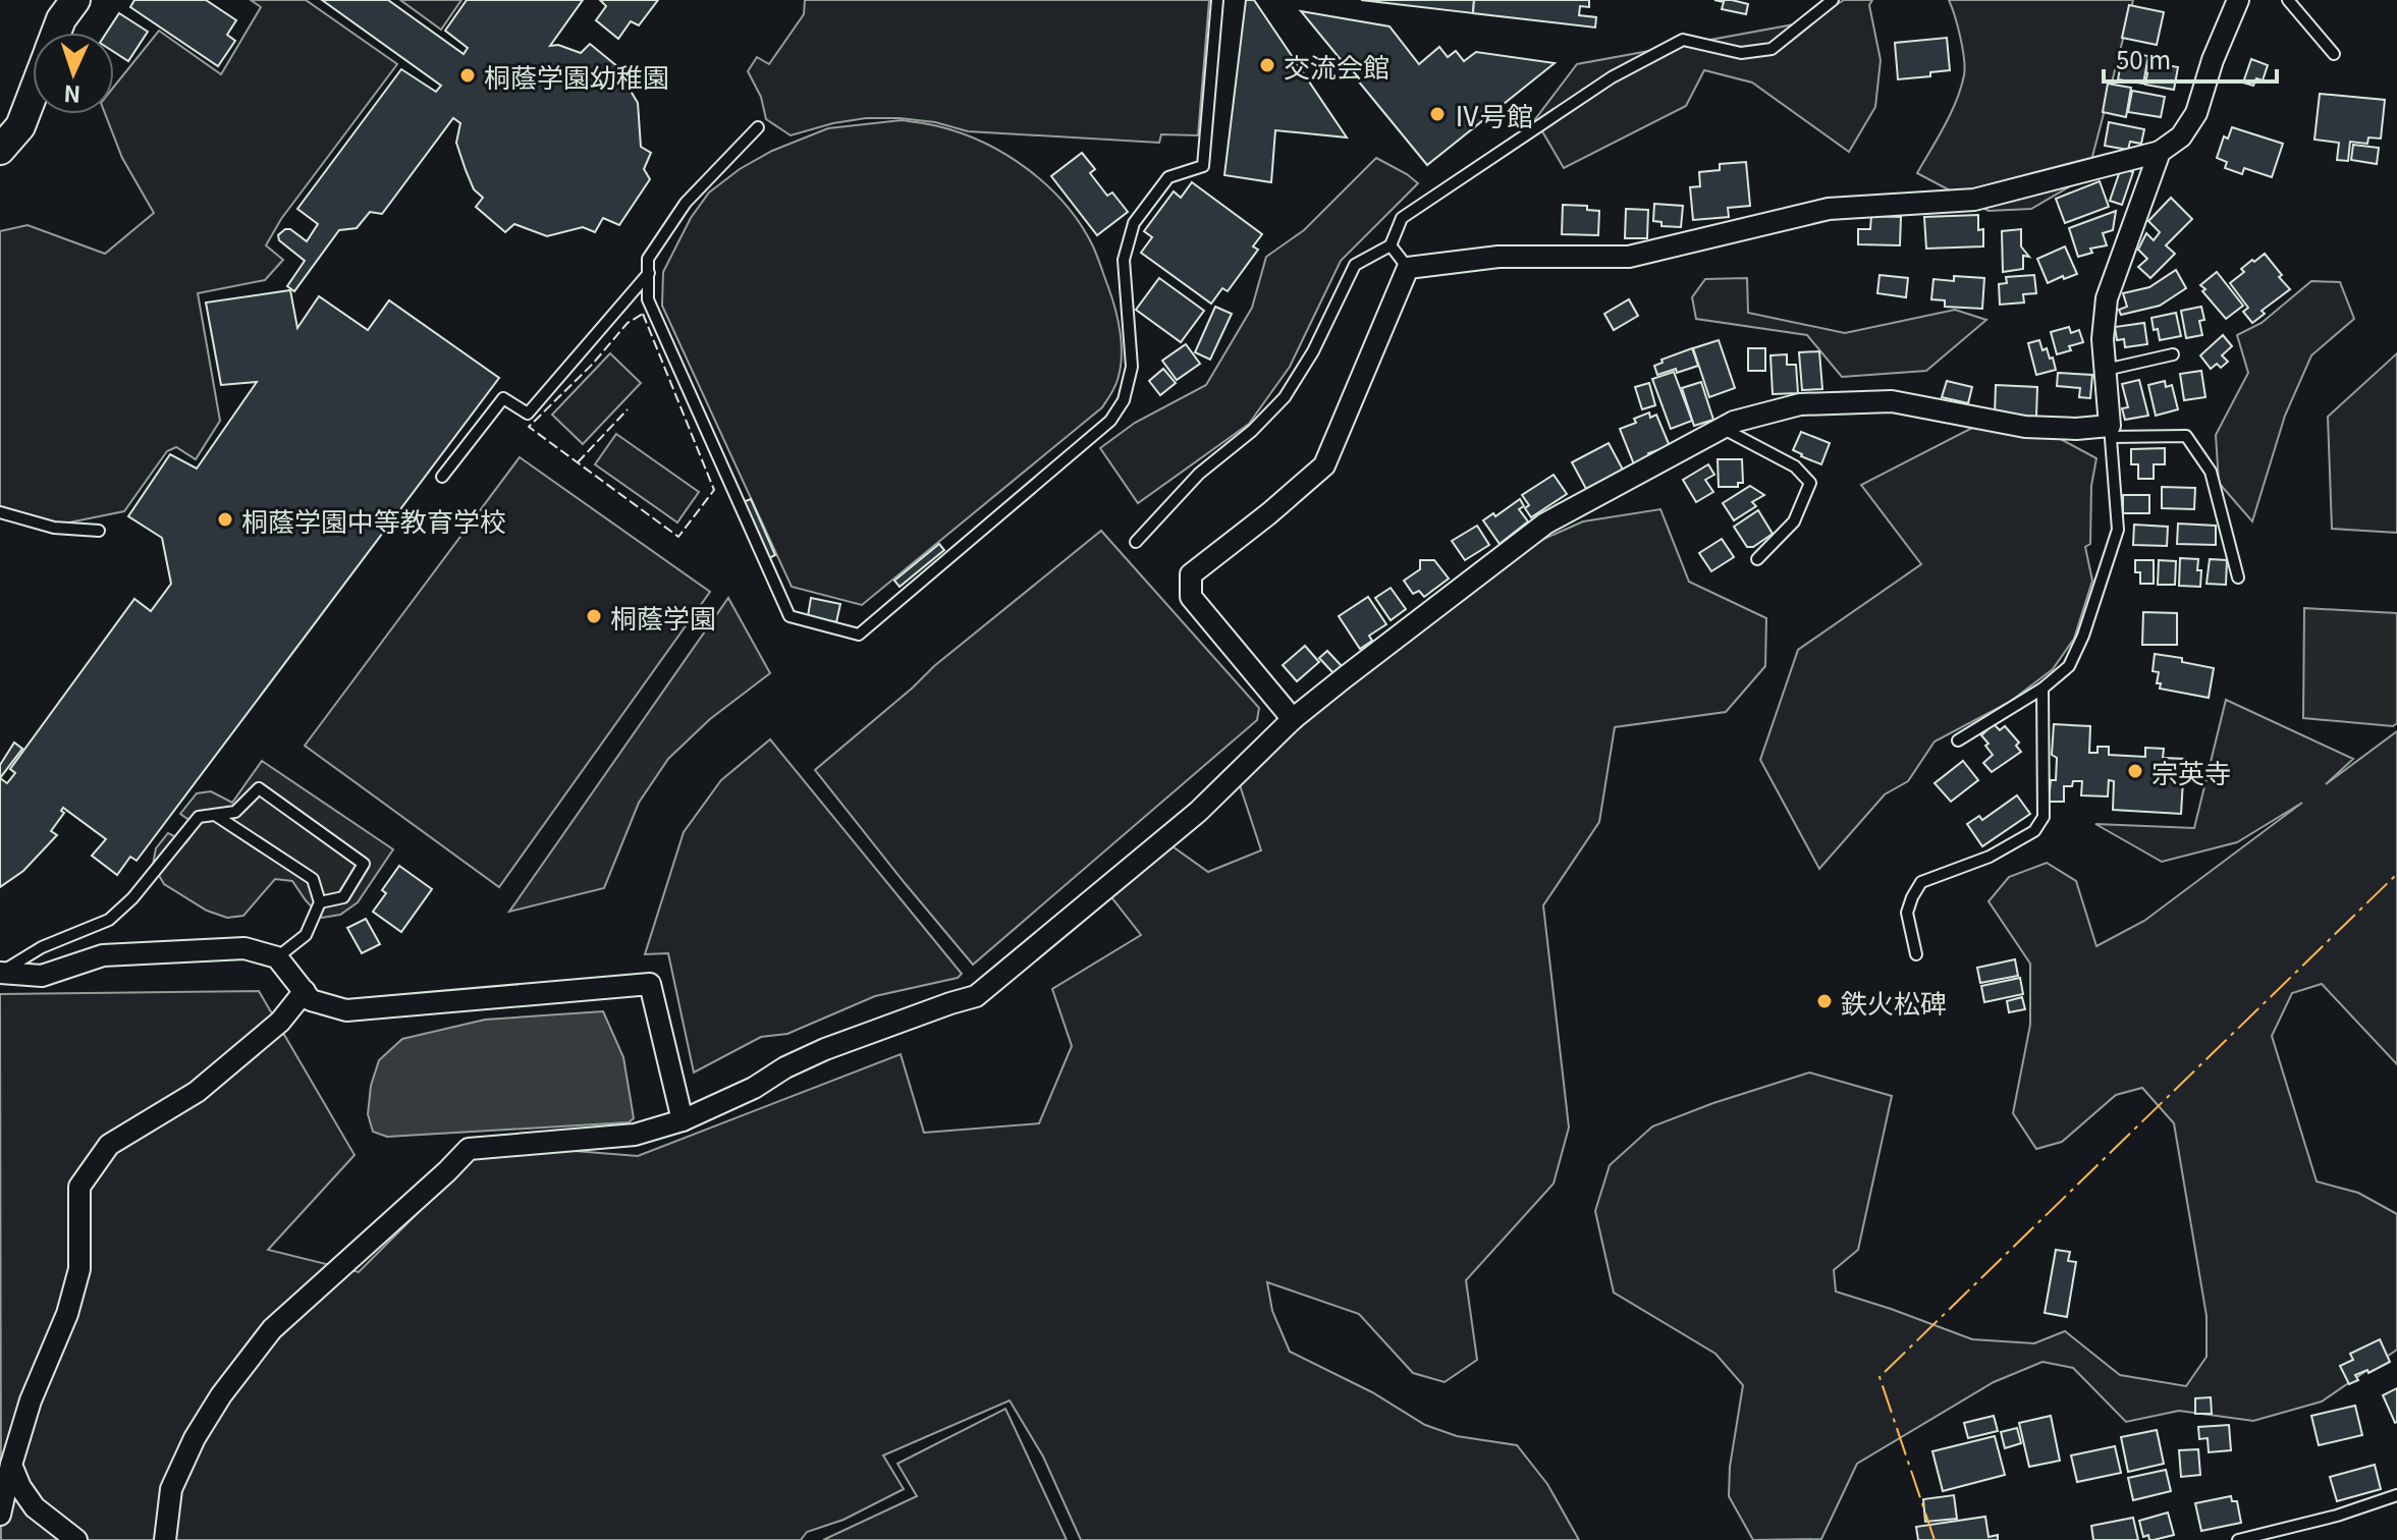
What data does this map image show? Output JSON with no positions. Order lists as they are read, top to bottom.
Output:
{
  "places": [
    "交流会館",
    "桐蔭学園幼稚園",
    "Ⅳ号館",
    "桐蔭学園中等教育学校",
    "桐蔭学園",
    "宗英寺",
    "鉄火松碑"
  ],
  "scale_bar": "50 m",
  "north": "bottom"
}
